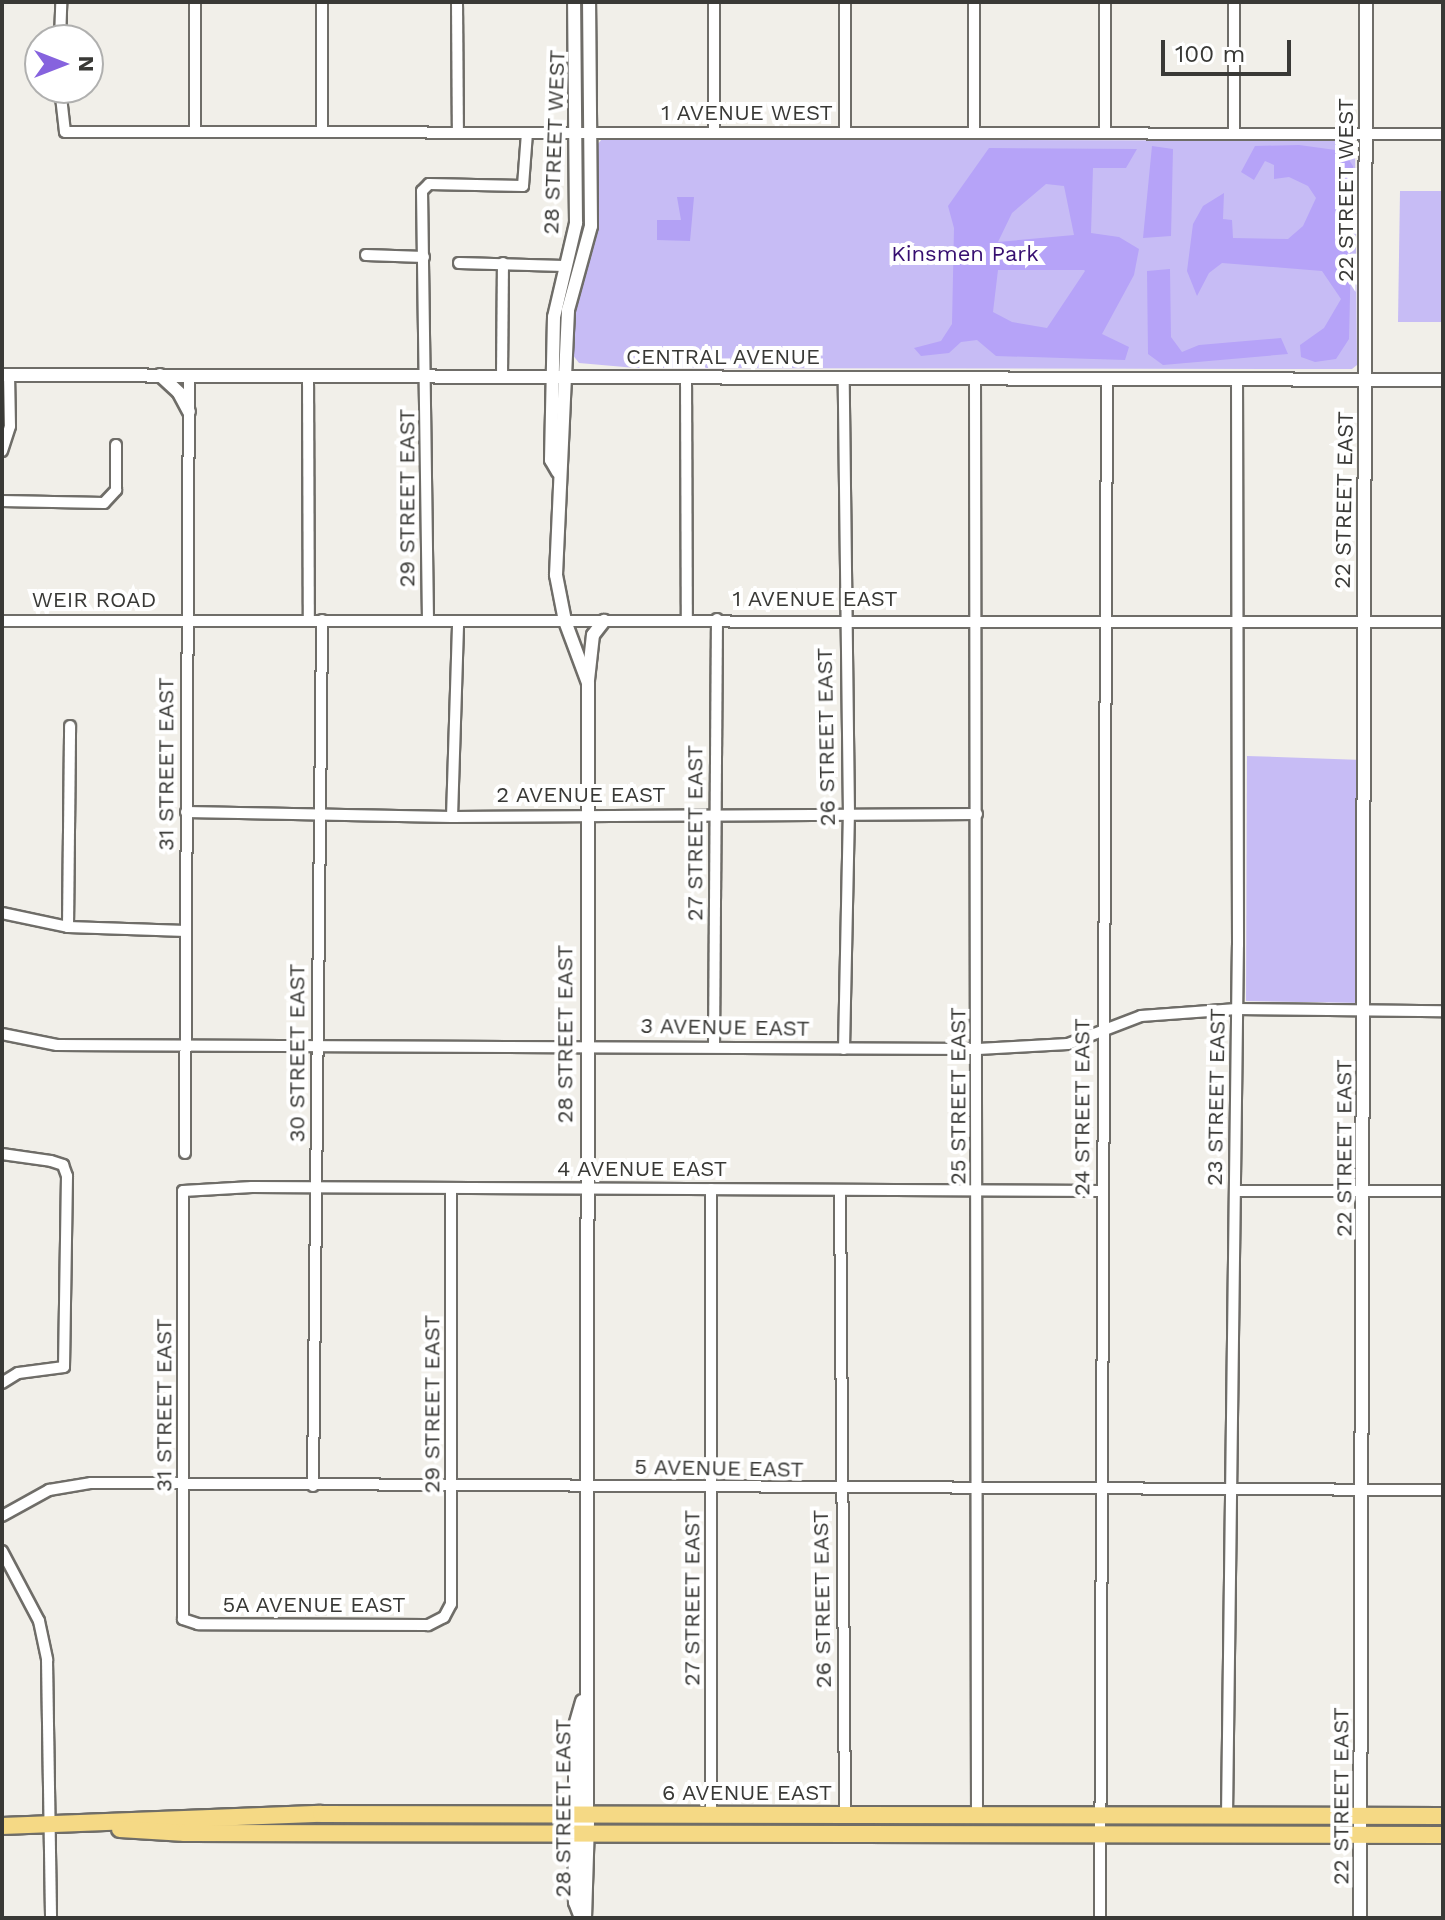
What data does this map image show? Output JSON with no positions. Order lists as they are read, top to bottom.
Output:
{
  "streets": {
    "main road": ["28 STREET EAST", "6 AVENUE EAST"],
    "street": [
      "1 AVENUE WEST",
      "28 STREET WEST",
      "22 STREET WEST",
      "CENTRAL AVENUE",
      "29 STREET EAST",
      "22 STREET EAST",
      "1 AVENUE EAST",
      "WEIR ROAD",
      "26 STREET EAST",
      "31 STREET EAST",
      "2 AVENUE EAST",
      "27 STREET EAST",
      "3 AVENUE EAST",
      "30 STREET EAST",
      "25 STREET EAST",
      "23 STREET EAST",
      "24 STREET EAST",
      "4 AVENUE EAST",
      "5 AVENUE EAST",
      "5A AVENUE EAST"
    ]
  },
  "crossings": [
    ["1 AVENUE WEST", "28 STREET WEST"],
    ["1 AVENUE WEST", "22 STREET WEST"],
    ["1 AVENUE WEST", "29 STREET EAST"],
    ["28 STREET WEST", "CENTRAL AVENUE"],
    ["28 STREET WEST", "28 STREET EAST"],
    ["22 STREET WEST", "CENTRAL AVENUE"],
    ["22 STREET WEST", "22 STREET EAST"],
    ["CENTRAL AVENUE", "29 STREET EAST"],
    ["CENTRAL AVENUE", "22 STREET EAST"],
    ["CENTRAL AVENUE", "26 STREET EAST"],
    ["CENTRAL AVENUE", "31 STREET EAST"],
    ["CENTRAL AVENUE", "28 STREET EAST"],
    ["CENTRAL AVENUE", "25 STREET EAST"],
    ["CENTRAL AVENUE", "23 STREET EAST"],
    ["CENTRAL AVENUE", "24 STREET EAST"],
    ["29 STREET EAST", "1 AVENUE EAST"],
    ["29 STREET EAST", "4 AVENUE EAST"],
    ["29 STREET EAST", "5 AVENUE EAST"],
    ["29 STREET EAST", "5A AVENUE EAST"],
    ["22 STREET EAST", "1 AVENUE EAST"],
    ["22 STREET EAST", "3 AVENUE EAST"],
    ["22 STREET EAST", "5 AVENUE EAST"],
    ["22 STREET EAST", "6 AVENUE EAST"],
    ["1 AVENUE EAST", "WEIR ROAD"],
    ["1 AVENUE EAST", "26 STREET EAST"],
    ["1 AVENUE EAST", "31 STREET EAST"],
    ["1 AVENUE EAST", "27 STREET EAST"],
    ["1 AVENUE EAST", "28 STREET EAST"],
    ["1 AVENUE EAST", "30 STREET EAST"],
    ["1 AVENUE EAST", "25 STREET EAST"],
    ["1 AVENUE EAST", "23 STREET EAST"],
    ["1 AVENUE EAST", "24 STREET EAST"],
    ["WEIR ROAD", "31 STREET EAST"],
    ["26 STREET EAST", "2 AVENUE EAST"],
    ["26 STREET EAST", "3 AVENUE EAST"],
    ["26 STREET EAST", "4 AVENUE EAST"],
    ["26 STREET EAST", "5 AVENUE EAST"],
    ["26 STREET EAST", "6 AVENUE EAST"],
    ["31 STREET EAST", "2 AVENUE EAST"],
    ["31 STREET EAST", "3 AVENUE EAST"],
    ["31 STREET EAST", "4 AVENUE EAST"],
    ["31 STREET EAST", "5 AVENUE EAST"],
    ["31 STREET EAST", "5A AVENUE EAST"],
    ["2 AVENUE EAST", "27 STREET EAST"],
    ["2 AVENUE EAST", "28 STREET EAST"],
    ["2 AVENUE EAST", "30 STREET EAST"],
    ["2 AVENUE EAST", "25 STREET EAST"],
    ["27 STREET EAST", "3 AVENUE EAST"],
    ["27 STREET EAST", "4 AVENUE EAST"],
    ["27 STREET EAST", "5 AVENUE EAST"],
    ["27 STREET EAST", "6 AVENUE EAST"],
    ["3 AVENUE EAST", "28 STREET EAST"],
    ["3 AVENUE EAST", "30 STREET EAST"],
    ["3 AVENUE EAST", "25 STREET EAST"],
    ["3 AVENUE EAST", "23 STREET EAST"],
    ["3 AVENUE EAST", "24 STREET EAST"],
    ["28 STREET EAST", "4 AVENUE EAST"],
    ["28 STREET EAST", "5 AVENUE EAST"],
    ["28 STREET EAST", "6 AVENUE EAST"],
    ["30 STREET EAST", "4 AVENUE EAST"],
    ["30 STREET EAST", "5 AVENUE EAST"],
    ["25 STREET EAST", "4 AVENUE EAST"],
    ["25 STREET EAST", "5 AVENUE EAST"],
    ["25 STREET EAST", "6 AVENUE EAST"],
    ["23 STREET EAST", "5 AVENUE EAST"],
    ["23 STREET EAST", "6 AVENUE EAST"],
    ["24 STREET EAST", "4 AVENUE EAST"],
    ["24 STREET EAST", "5 AVENUE EAST"],
    ["24 STREET EAST", "6 AVENUE EAST"]
  ],
  "parks": ["Kinsmen Park"],
  "scale_bar": "100 m",
  "north": "right"
}
